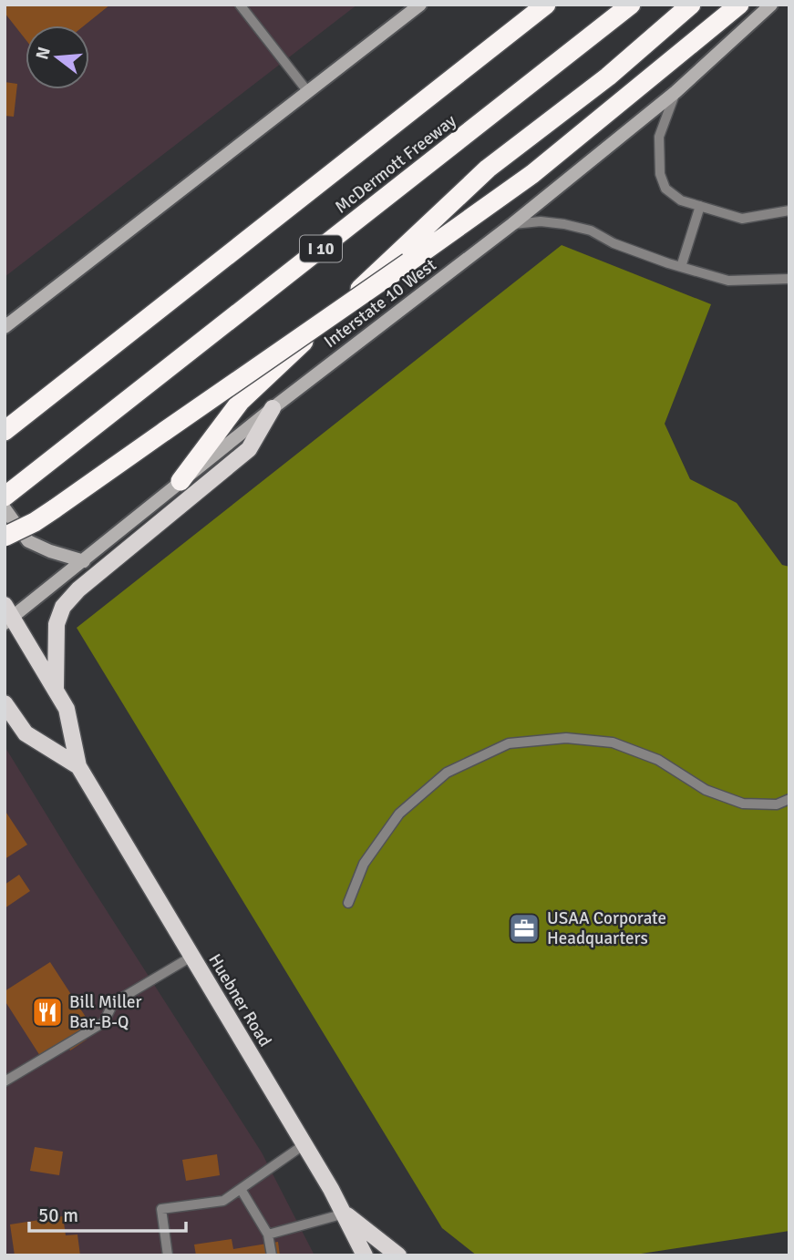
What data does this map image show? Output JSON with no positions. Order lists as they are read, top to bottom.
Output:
{
  "streets": {
    "highway": ["McDermott Freeway", "I 10"],
    "main road": ["Interstate 10 West", "Huebner Road"]
  },
  "crossings": [
    ["Interstate 10 West", "Huebner Road"]
  ],
  "places": {
    "office": ["USAA Corporate Headquarters"],
    "restaurant": ["Bill Miller Bar-B-Q"]
  },
  "scale_bar": "50 m",
  "north": "left"
}
